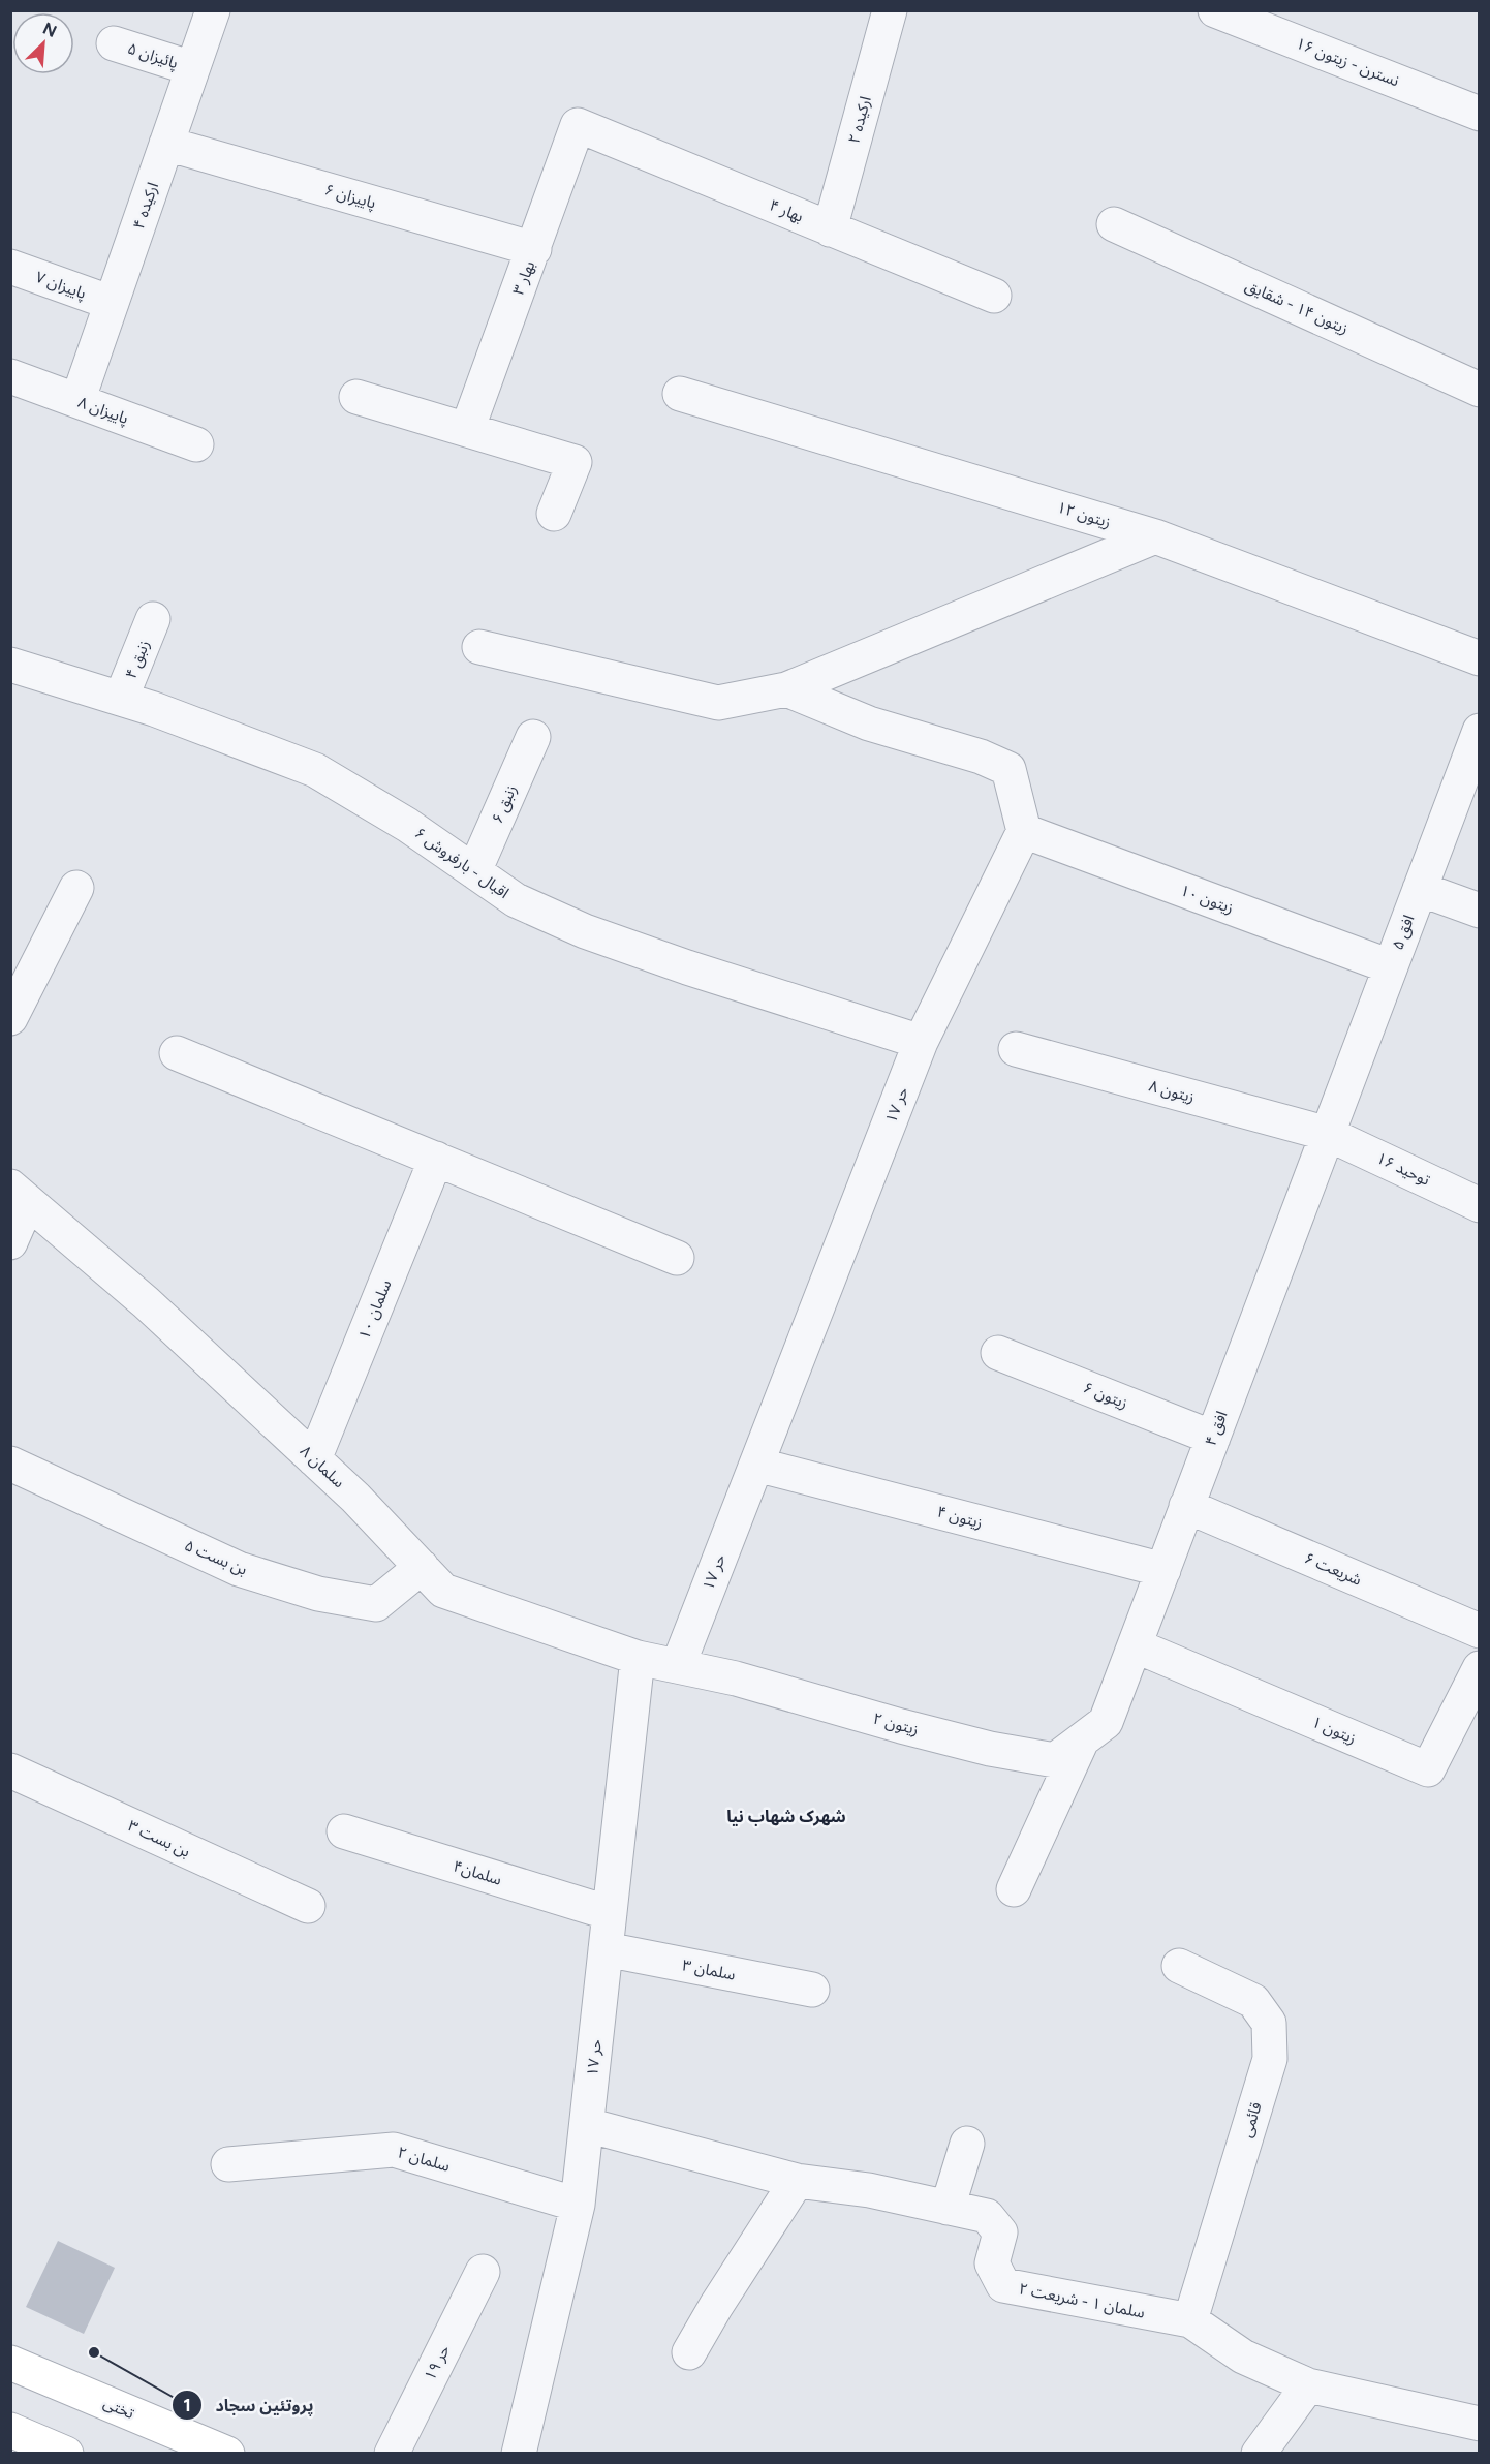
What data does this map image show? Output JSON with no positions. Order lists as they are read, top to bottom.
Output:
{
  "streets": {
    "main road": ["تختی"],
    "street": [
      "پائیزان ۵",
      "نسترن - زیتون ۱۶",
      "ارکیده ۲",
      "پاییزان ۶",
      "ارکیده ۴",
      "بهار ۴",
      "بهار ۳",
      "پاییزان ۷",
      "زیتون ۱۴ - شقایق",
      "پاییزان ۸",
      "زیتون ۱۲",
      "زنبق ۴",
      "زنبق ۶",
      "اقبال - بارفروش ۶",
      "زیتون ۱۰",
      "افق ۵",
      "زیتون ۸",
      "حر ۱۷",
      "توحید ۱۶",
      "سلمان ۱۰",
      "زیتون ۶",
      "افق ۴",
      "سلمان ۸",
      "زیتون ۴",
      "بن بست ۵",
      "شریعت ۶",
      "زیتون ۲",
      "زیتون ۱",
      "بن بست ۳",
      "سلمان۴",
      "سلمان ۳",
      "قائمی",
      "سلمان ۲",
      "سلمان ۱ - شریعت ۲",
      "حر ۱۹"
    ]
  },
  "crossings": [
    ["پائیزان ۵", "ارکیده ۴"],
    ["ارکیده ۲", "بهار ۴"],
    ["پاییزان ۶", "ارکیده ۴"],
    ["پاییزان ۶", "بهار ۳"],
    ["ارکیده ۴", "پاییزان ۷"],
    ["ارکیده ۴", "پاییزان ۸"],
    ["بهار ۴", "بهار ۳"],
    ["زنبق ۴", "اقبال - بارفروش ۶"],
    ["زنبق ۶", "اقبال - بارفروش ۶"],
    ["اقبال - بارفروش ۶", "حر ۱۷"],
    ["زیتون ۱۰", "افق ۵"],
    ["زیتون ۱۰", "حر ۱۷"],
    ["افق ۵", "زیتون ۸"],
    ["افق ۵", "توحید ۱۶"],
    ["افق ۵", "افق ۴"],
    ["زیتون ۸", "توحید ۱۶"],
    ["زیتون ۸", "افق ۴"],
    ["حر ۱۷", "سلمان ۸"],
    ["حر ۱۷", "زیتون ۴"],
    ["حر ۱۷", "زیتون ۲"],
    ["حر ۱۷", "سلمان۴"],
    ["حر ۱۷", "سلمان ۳"],
    ["حر ۱۷", "سلمان ۲"],
    ["حر ۱۷", "سلمان ۱ - شریعت ۲"],
    ["توحید ۱۶", "افق ۴"],
    ["سلمان ۱۰", "سلمان ۸"],
    ["زیتون ۶", "افق ۴"],
    ["افق ۴", "زیتون ۴"],
    ["افق ۴", "شریعت ۶"],
    ["افق ۴", "زیتون ۲"],
    ["افق ۴", "زیتون ۱"],
    ["سلمان ۸", "بن بست ۵"],
    ["سلمان ۸", "زیتون ۲"],
    ["قائمی", "سلمان ۱ - شریعت ۲"]
  ],
  "districts": ["شهرک شهاب نیا"],
  "places": ["پروتئین سجاد"],
  "north": "top right"
}
